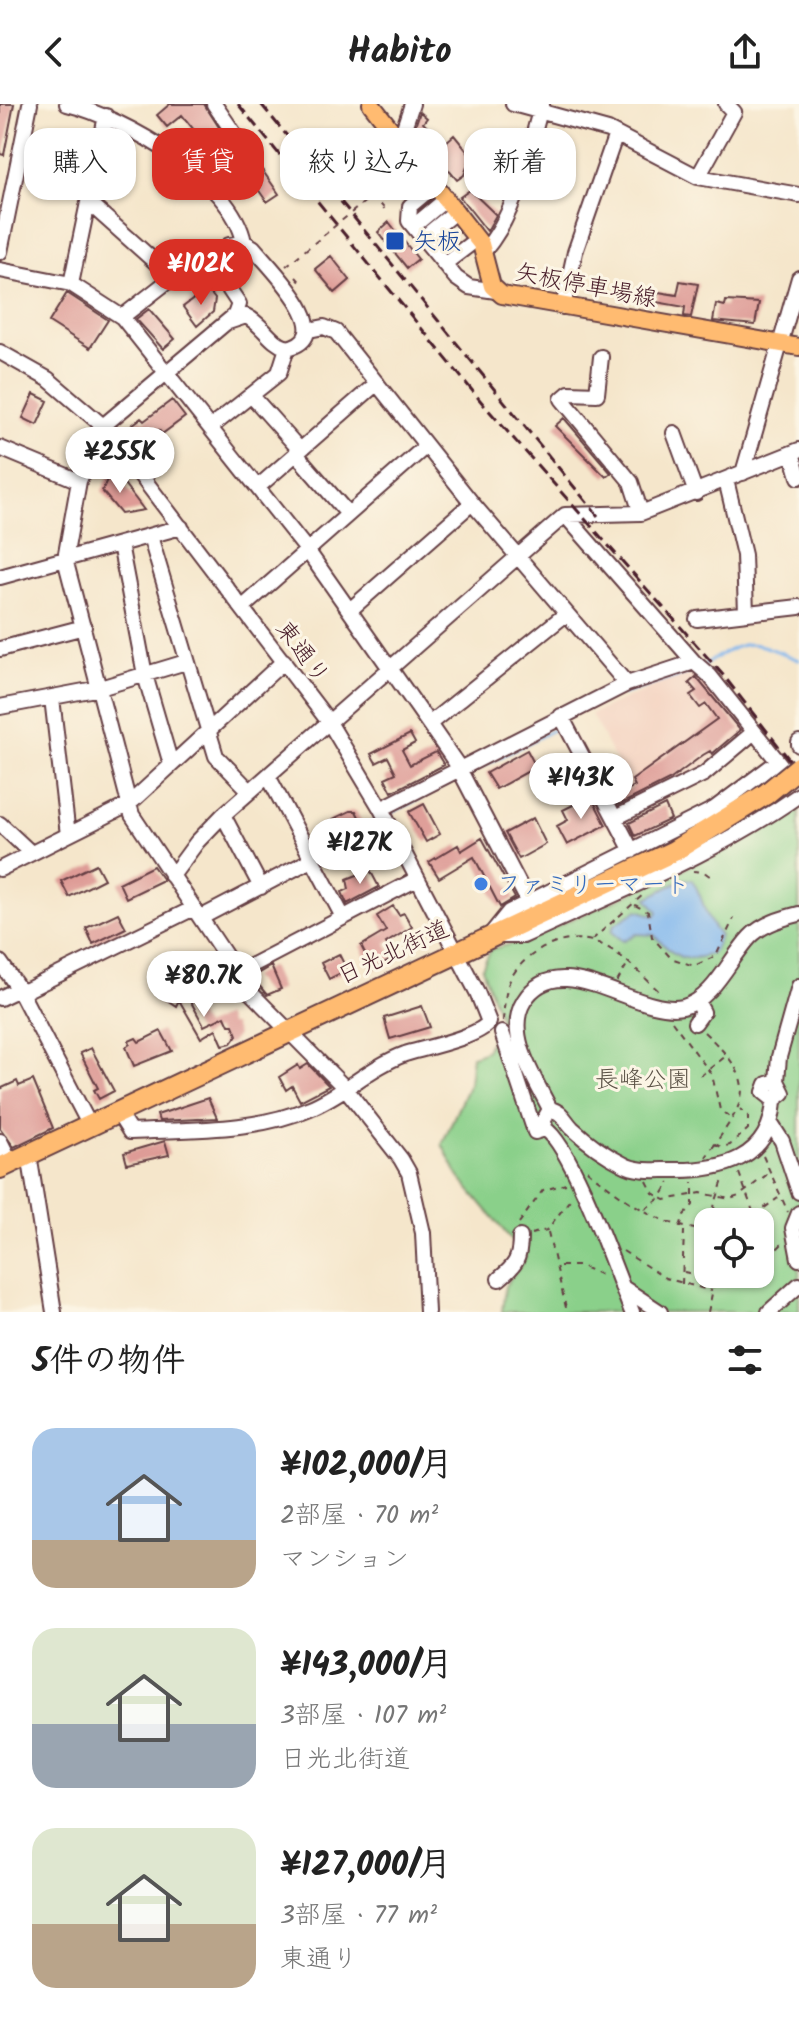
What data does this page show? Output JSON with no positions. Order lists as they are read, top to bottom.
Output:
{
  "streets": {
    "highway": ["日光北街道"],
    "main road": ["矢板停車場線"],
    "street": ["東通り"]
  },
  "crossings": [
    ["東通り", "日光北街道"]
  ],
  "parks": ["長峰公園"],
  "places": {
    "transit": ["矢板"],
    "other": ["ファミリーマート"]
  },
  "page": {
    "header": "Habito",
    "chip": [
      "購入",
      "賃貸",
      "絞り込み",
      "新着"
    ],
    "price": [
      "¥102K",
      "¥255K",
      "¥143K",
      "¥127K",
      "¥80.7K"
    ],
    "heading": "5件の物件",
    "list": [
      {
        "name": "¥102,000/月",
        "note": "2部屋 · 70 m² · マンション"
      },
      {
        "name": "¥143,000/月",
        "note": "3部屋 · 107 m² · 日光北街道"
      },
      {
        "name": "¥127,000/月",
        "note": "3部屋 · 77 m² · 東通り"
      }
    ]
  }
}
